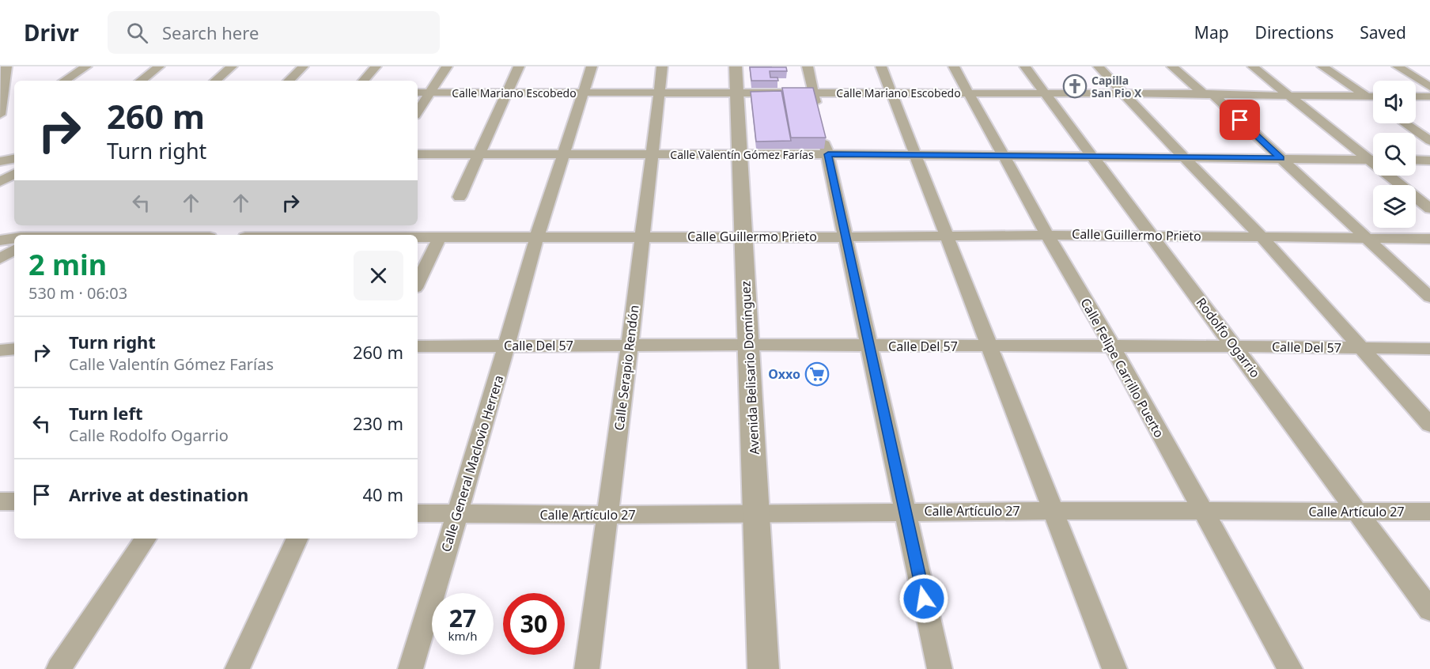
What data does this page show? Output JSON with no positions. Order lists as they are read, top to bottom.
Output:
{
  "streets": {
    "street": [
      "Calle Mariano Escobedo",
      "Calle Valentín Gómez Farías",
      "Calle Guillermo Prieto",
      "Rodolfo Ogarrio",
      "Calle Del 57",
      "Calle Serapio Rendón",
      "Avenida Belisario Domínguez",
      "Calle Felipe Carrillo Puerto",
      "Calle General Maclovio Herrera",
      "Calle Artículo 27"
    ]
  },
  "crossings": [
    ["Calle Mariano Escobedo", "Rodolfo Ogarrio"],
    ["Calle Mariano Escobedo", "Calle Serapio Rendón"],
    ["Calle Mariano Escobedo", "Avenida Belisario Domínguez"],
    ["Calle Mariano Escobedo", "Calle Felipe Carrillo Puerto"],
    ["Calle Mariano Escobedo", "Calle General Maclovio Herrera"],
    ["Calle Valentín Gómez Farías", "Rodolfo Ogarrio"],
    ["Calle Valentín Gómez Farías", "Calle Serapio Rendón"],
    ["Calle Valentín Gómez Farías", "Avenida Belisario Domínguez"],
    ["Calle Valentín Gómez Farías", "Calle Felipe Carrillo Puerto"],
    ["Calle Valentín Gómez Farías", "Calle General Maclovio Herrera"],
    ["Calle Guillermo Prieto", "Rodolfo Ogarrio"],
    ["Calle Guillermo Prieto", "Calle Serapio Rendón"],
    ["Calle Guillermo Prieto", "Avenida Belisario Domínguez"],
    ["Calle Guillermo Prieto", "Calle Felipe Carrillo Puerto"],
    ["Calle Guillermo Prieto", "Calle General Maclovio Herrera"],
    ["Rodolfo Ogarrio", "Calle Del 57"],
    ["Rodolfo Ogarrio", "Calle Artículo 27"],
    ["Calle Del 57", "Calle Serapio Rendón"],
    ["Calle Del 57", "Avenida Belisario Domínguez"],
    ["Calle Del 57", "Calle Felipe Carrillo Puerto"],
    ["Calle Del 57", "Calle General Maclovio Herrera"],
    ["Calle Serapio Rendón", "Calle Artículo 27"],
    ["Avenida Belisario Domínguez", "Calle Artículo 27"],
    ["Calle Felipe Carrillo Puerto", "Calle Artículo 27"],
    ["Calle General Maclovio Herrera", "Calle Artículo 27"]
  ],
  "places": {
    "church": ["Capilla San Pio X"],
    "supermarket": ["Oxxo"]
  },
  "page": {
    "header": "Drivr",
    "search": "Search here",
    "nav": ["Map", "Directions", "Saved"],
    "turn": ["260 m", "Turn right"],
    "heading": ["2 min", "530 m · 06:03"],
    "list": [
      {
        "name": "Turn right",
        "note": "Calle Valentín Gómez Farías",
        "value": "260 m"
      },
      {
        "name": "Turn left",
        "note": "Calle Rodolfo Ogarrio",
        "value": "230 m"
      },
      {
        "name": "Arrive at destination",
        "value": "40 m"
      }
    ],
    "speed": "27 km/h",
    "limit": "30"
  }
}
